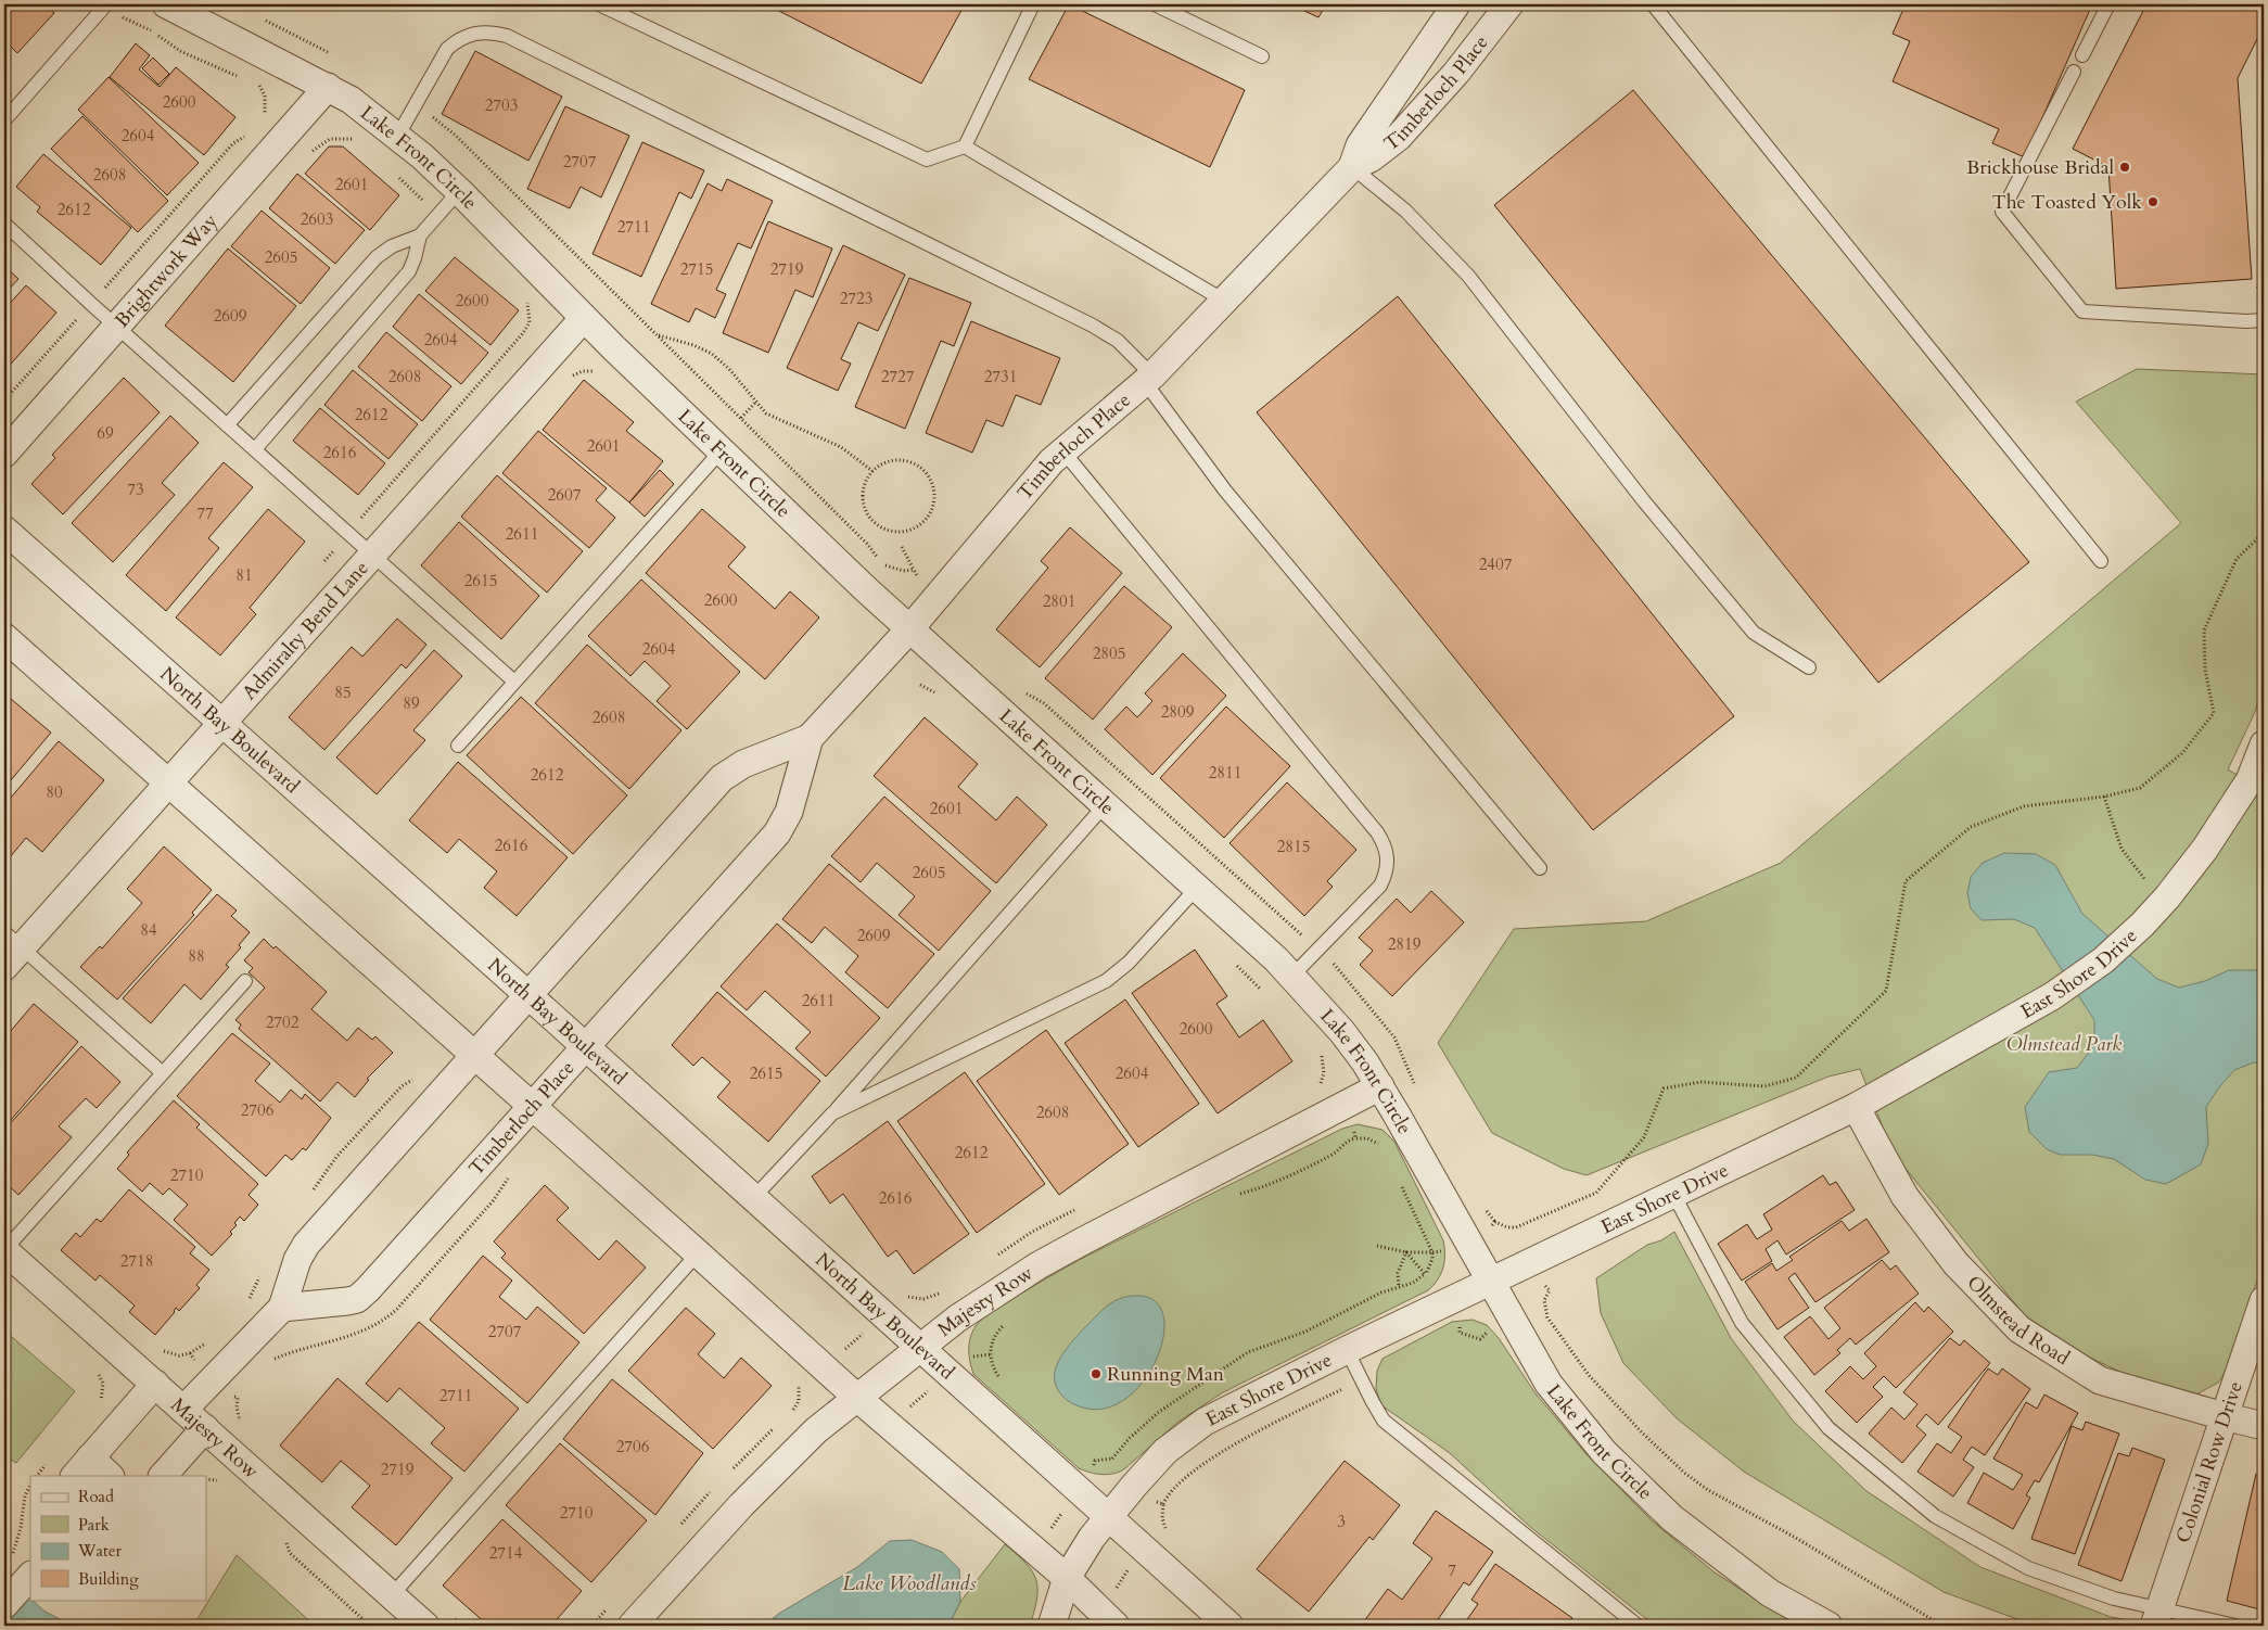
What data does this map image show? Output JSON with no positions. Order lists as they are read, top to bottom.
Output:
{
  "streets": {
    "street": [
      "Timberloch Place",
      "Lake Front Circle",
      "Brightwork Way",
      "Admiralty Bend Lane",
      "North Bay Boulevard",
      "East Shore Drive",
      "Majesty Row",
      "Olmstead Road",
      "Colonial Row Drive"
    ]
  },
  "crossings": [
    ["Timberloch Place", "Lake Front Circle"],
    ["Timberloch Place", "North Bay Boulevard"],
    ["Timberloch Place", "Majesty Row"],
    ["Lake Front Circle", "Brightwork Way"],
    ["Lake Front Circle", "Admiralty Bend Lane"],
    ["Lake Front Circle", "East Shore Drive"],
    ["Lake Front Circle", "Majesty Row"],
    ["Admiralty Bend Lane", "North Bay Boulevard"],
    ["North Bay Boulevard", "East Shore Drive"],
    ["North Bay Boulevard", "Majesty Row"],
    ["East Shore Drive", "Olmstead Road"],
    ["Olmstead Road", "Colonial Row Drive"]
  ],
  "water": ["Lake Woodlands"],
  "parks": ["Olmstead Park"],
  "places": ["Brickhouse Bridal", "The Toasted Yolk", "Running Man"],
  "house_numbers": [
    "2600",
    "2703",
    "2604",
    "2707",
    "2608",
    "2601",
    "2612",
    "2603",
    "2711",
    "2605",
    "2715",
    "2719",
    "2723",
    "2600",
    "2609",
    "2604",
    "2608",
    "2727",
    "2731",
    "2612",
    "69",
    "2601",
    "2616",
    "73",
    "2607",
    "77",
    "2611",
    "2407",
    "81",
    "2615",
    "2600",
    "2801",
    "2604",
    "2805",
    "85",
    "89",
    "2809",
    "2608",
    "2811",
    "2612",
    "80",
    "2601",
    "2616",
    "2815",
    "2605",
    "84",
    "2609",
    "2819",
    "88",
    "2611",
    "2702",
    "2600",
    "2615",
    "2604",
    "2706",
    "2608",
    "2612",
    "2710",
    "2616",
    "2718",
    "2707",
    "2711",
    "2706",
    "2719",
    "2710",
    "3",
    "2714",
    "7"
  ],
  "legend": [
    "Road",
    "Park",
    "Water",
    "Building"
  ]
}
